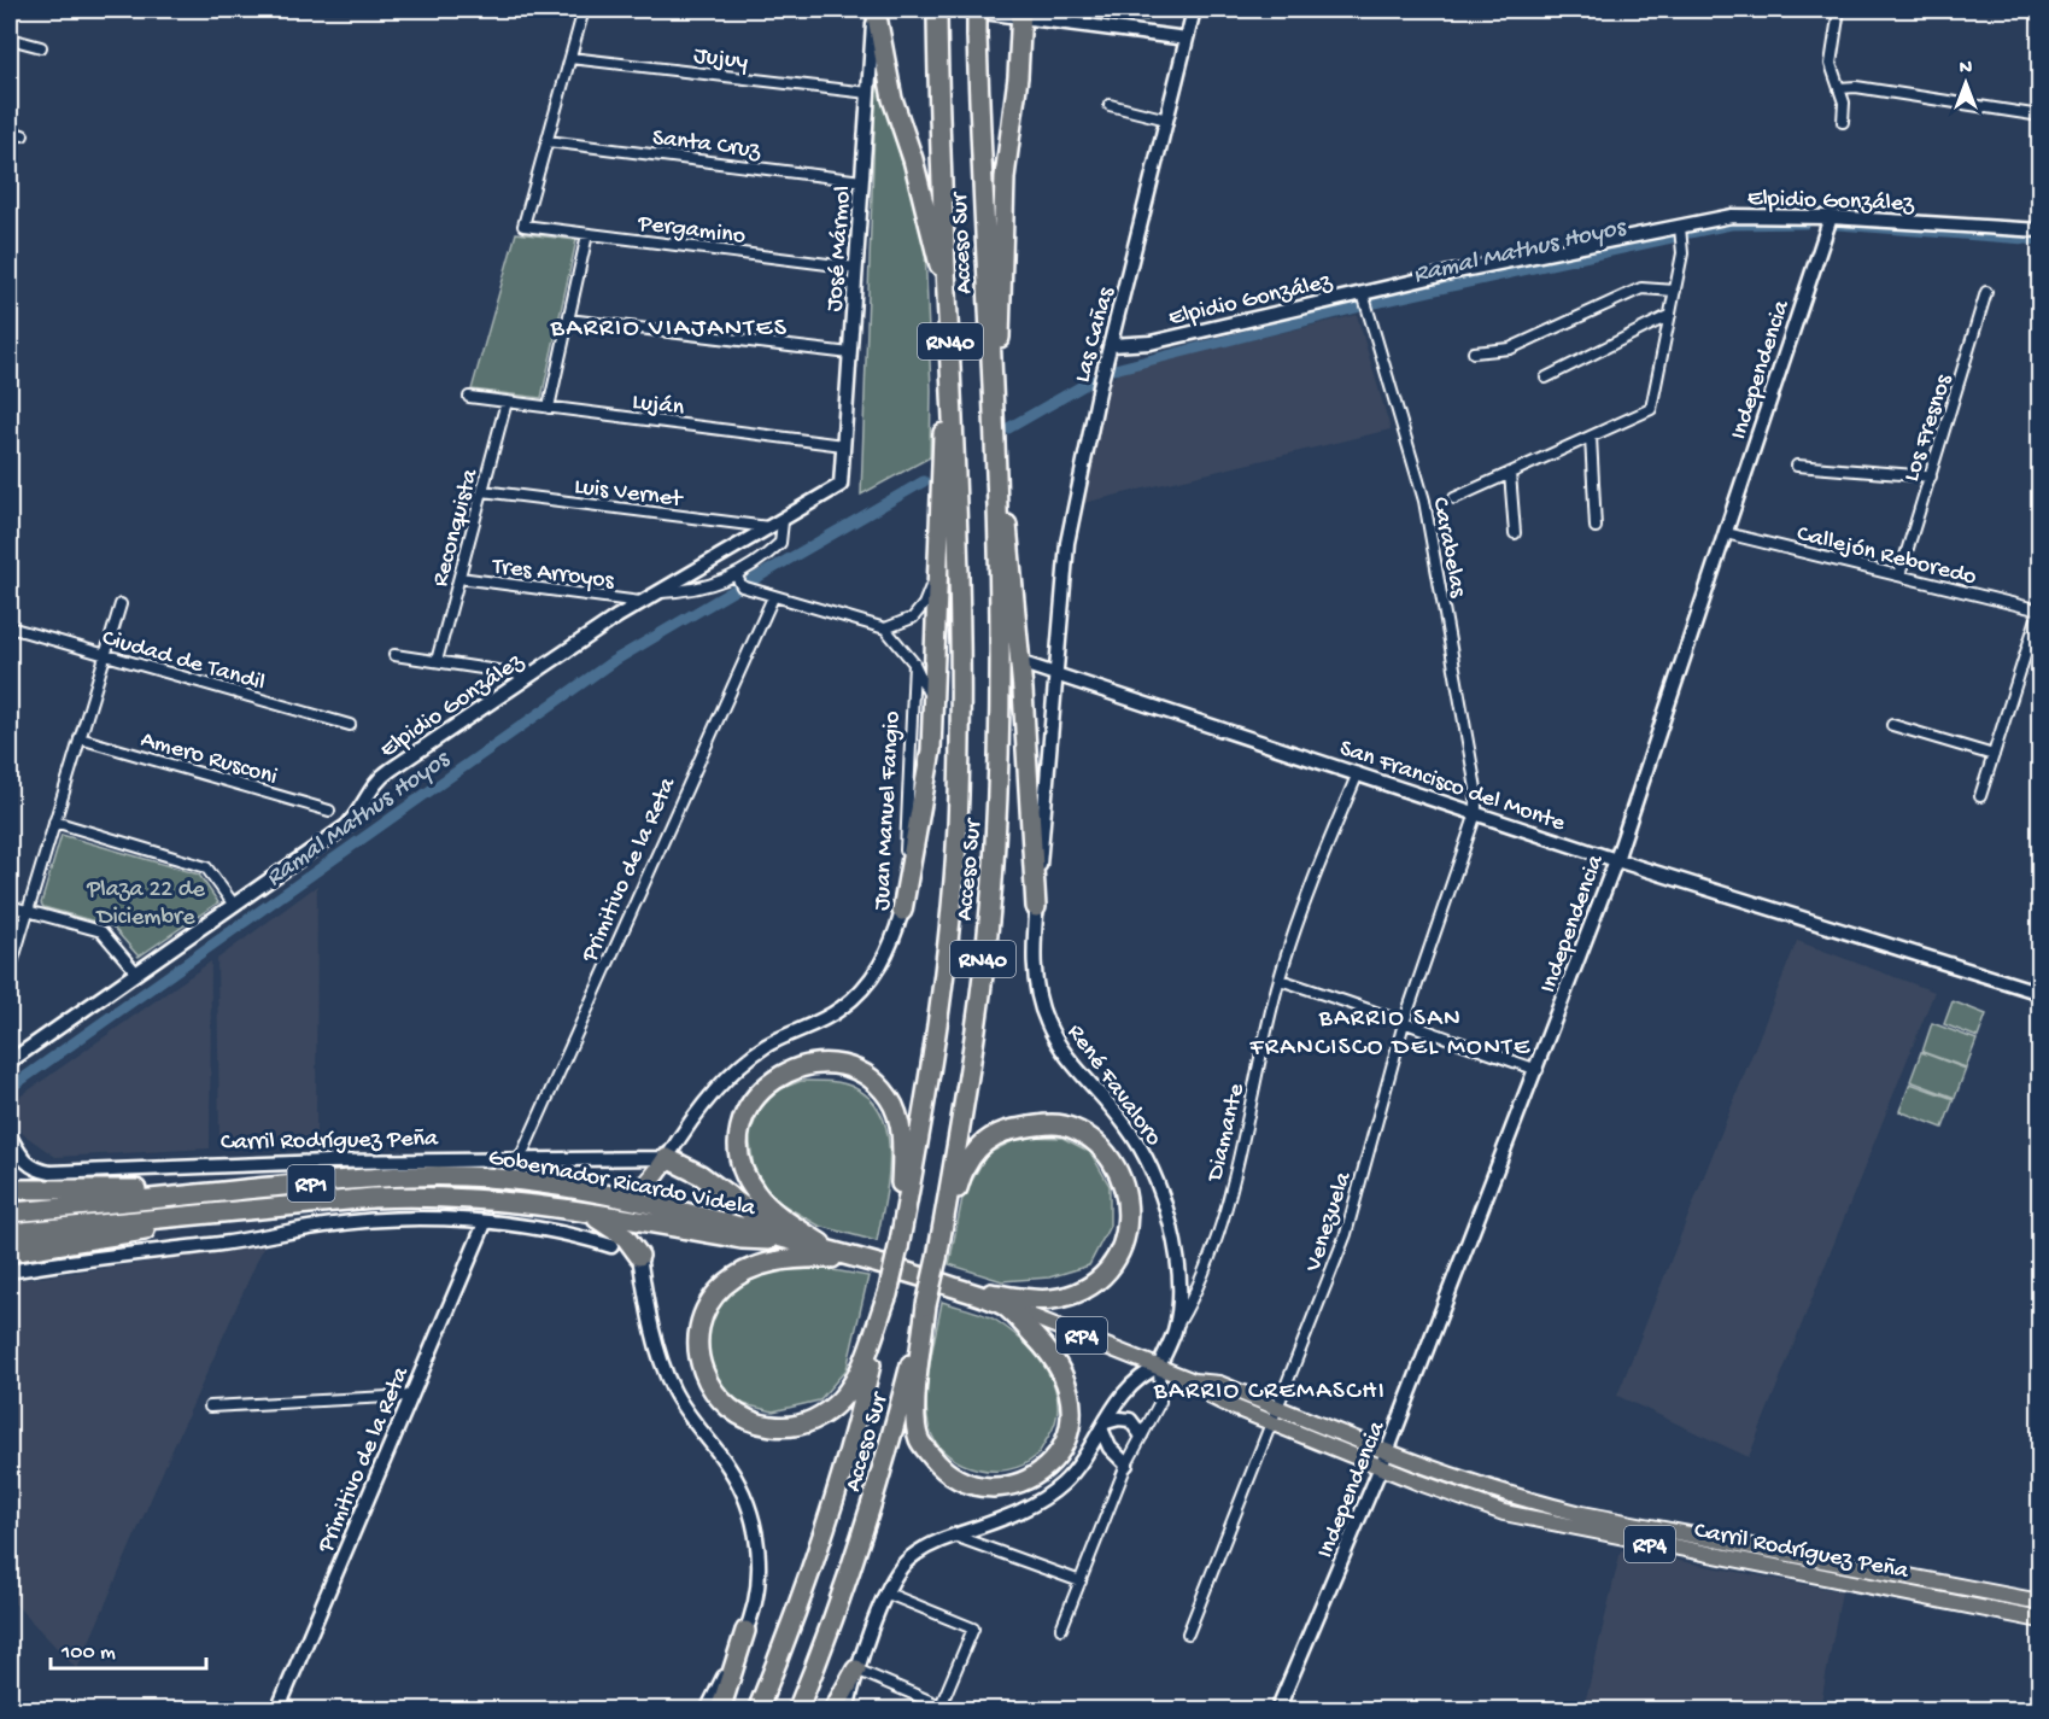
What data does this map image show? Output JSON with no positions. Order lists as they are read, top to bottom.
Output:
{
  "streets": {
    "highway": [
      "Acceso Sur",
      "RN40",
      "Carril Rodríguez Peña",
      "Gobernador Ricardo Videla",
      "RP1",
      "RP4"
    ],
    "street": [
      "Jujuy",
      "Santa Cruz",
      "Elpidio González",
      "Pergamino",
      "José Mármol",
      "Las Cañas",
      "Independencia",
      "Luján",
      "Los Fresnos",
      "Luis Vernet",
      "Reconquista",
      "Carabelas",
      "Callejón Reboredo",
      "Tres Arroyos",
      "Ciudad de Tandil",
      "Amero Rusconi",
      "San Francisco del Monte",
      "Juan Manuel Fangio",
      "Primitivo de la Reta",
      "René Favaloro",
      "Diamante",
      "Venezuela"
    ]
  },
  "crossings": [
    ["Jujuy", "José Mármol"],
    ["Santa Cruz", "Pergamino"],
    ["Santa Cruz", "José Mármol"],
    ["Elpidio González", "José Mármol"],
    ["Elpidio González", "Las Cañas"],
    ["Elpidio González", "Independencia"],
    ["Elpidio González", "Luis Vernet"],
    ["Elpidio González", "Carabelas"],
    ["Elpidio González", "Tres Arroyos"],
    ["Pergamino", "José Mármol"],
    ["José Mármol", "Luján"],
    ["Las Cañas", "San Francisco del Monte"],
    ["Las Cañas", "René Favaloro"],
    ["Independencia", "Callejón Reboredo"],
    ["Independencia", "San Francisco del Monte"],
    ["Independencia", "Carril Rodríguez Peña"],
    ["Luján", "Reconquista"],
    ["Los Fresnos", "Callejón Reboredo"],
    ["Luis Vernet", "Reconquista"],
    ["Reconquista", "Tres Arroyos"],
    ["Carabelas", "San Francisco del Monte"],
    ["Carabelas", "Venezuela"],
    ["San Francisco del Monte", "René Favaloro"],
    ["San Francisco del Monte", "Diamante"],
    ["San Francisco del Monte", "Venezuela"],
    ["Juan Manuel Fangio", "Carril Rodríguez Peña"],
    ["Primitivo de la Reta", "Carril Rodríguez Peña"],
    ["René Favaloro", "Diamante"],
    ["René Favaloro", "Carril Rodríguez Peña"],
    ["Carril Rodríguez Peña", "Gobernador Ricardo Videla"],
    ["Carril Rodríguez Peña", "Venezuela"]
  ],
  "districts": ["BARRIO VIAJANTES", "BARRIO SAN FRANCISCO DEL MONTE", "BARRIO CREMASCHI"],
  "water": ["Ramal Mathus Hoyos"],
  "parks": ["Plaza 22 de Diciembre"],
  "scale_bar": "100 m",
  "north": "top"
}
